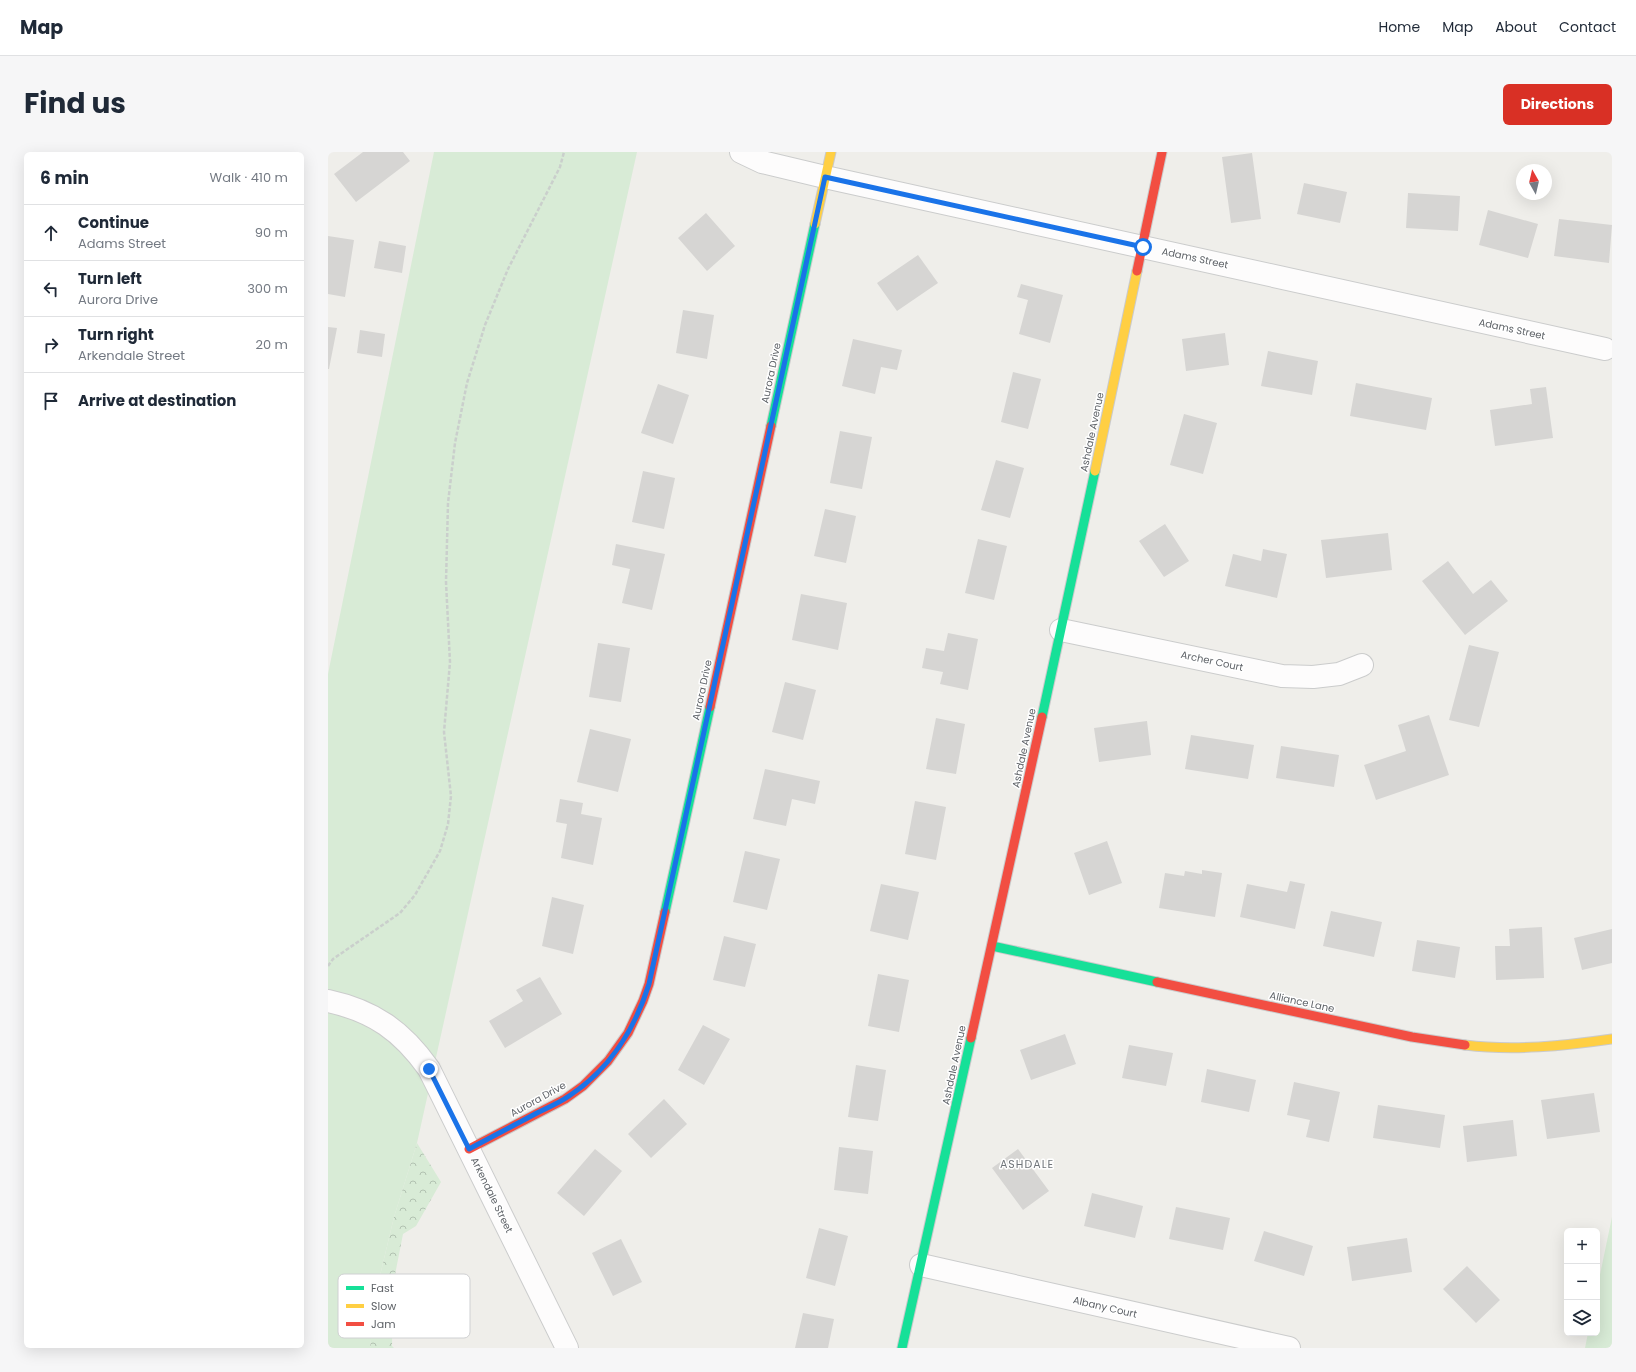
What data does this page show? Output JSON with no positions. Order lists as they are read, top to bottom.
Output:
{
  "streets": {
    "street": [
      "Adams Street",
      "Aurora Drive",
      "Ashdale Avenue",
      "Archer Court",
      "Alliance Lane",
      "Arkendale Street",
      "Albany Court"
    ]
  },
  "crossings": [
    ["Adams Street", "Aurora Drive"],
    ["Adams Street", "Ashdale Avenue"],
    ["Aurora Drive", "Arkendale Street"],
    ["Ashdale Avenue", "Archer Court"],
    ["Ashdale Avenue", "Alliance Lane"],
    ["Ashdale Avenue", "Albany Court"]
  ],
  "districts": ["ASHDALE"],
  "legend": ["Fast", "Slow", "Jam"],
  "north": "top",
  "page": {
    "header": "Map",
    "nav": [
      "Home",
      "Map",
      "About",
      "Contact"
    ],
    "title": "Find us",
    "buttons": "Directions",
    "heading": ["6 min", "Walk · 410 m"],
    "list": [
      ["Continue", "Adams Street", "90 m"],
      ["Turn left", "Aurora Drive", "300 m"],
      ["Turn right", "Arkendale Street", "20 m"],
      "Arrive at destination"
    ],
    "map_buttons": ["+", "−"]
  }
}
